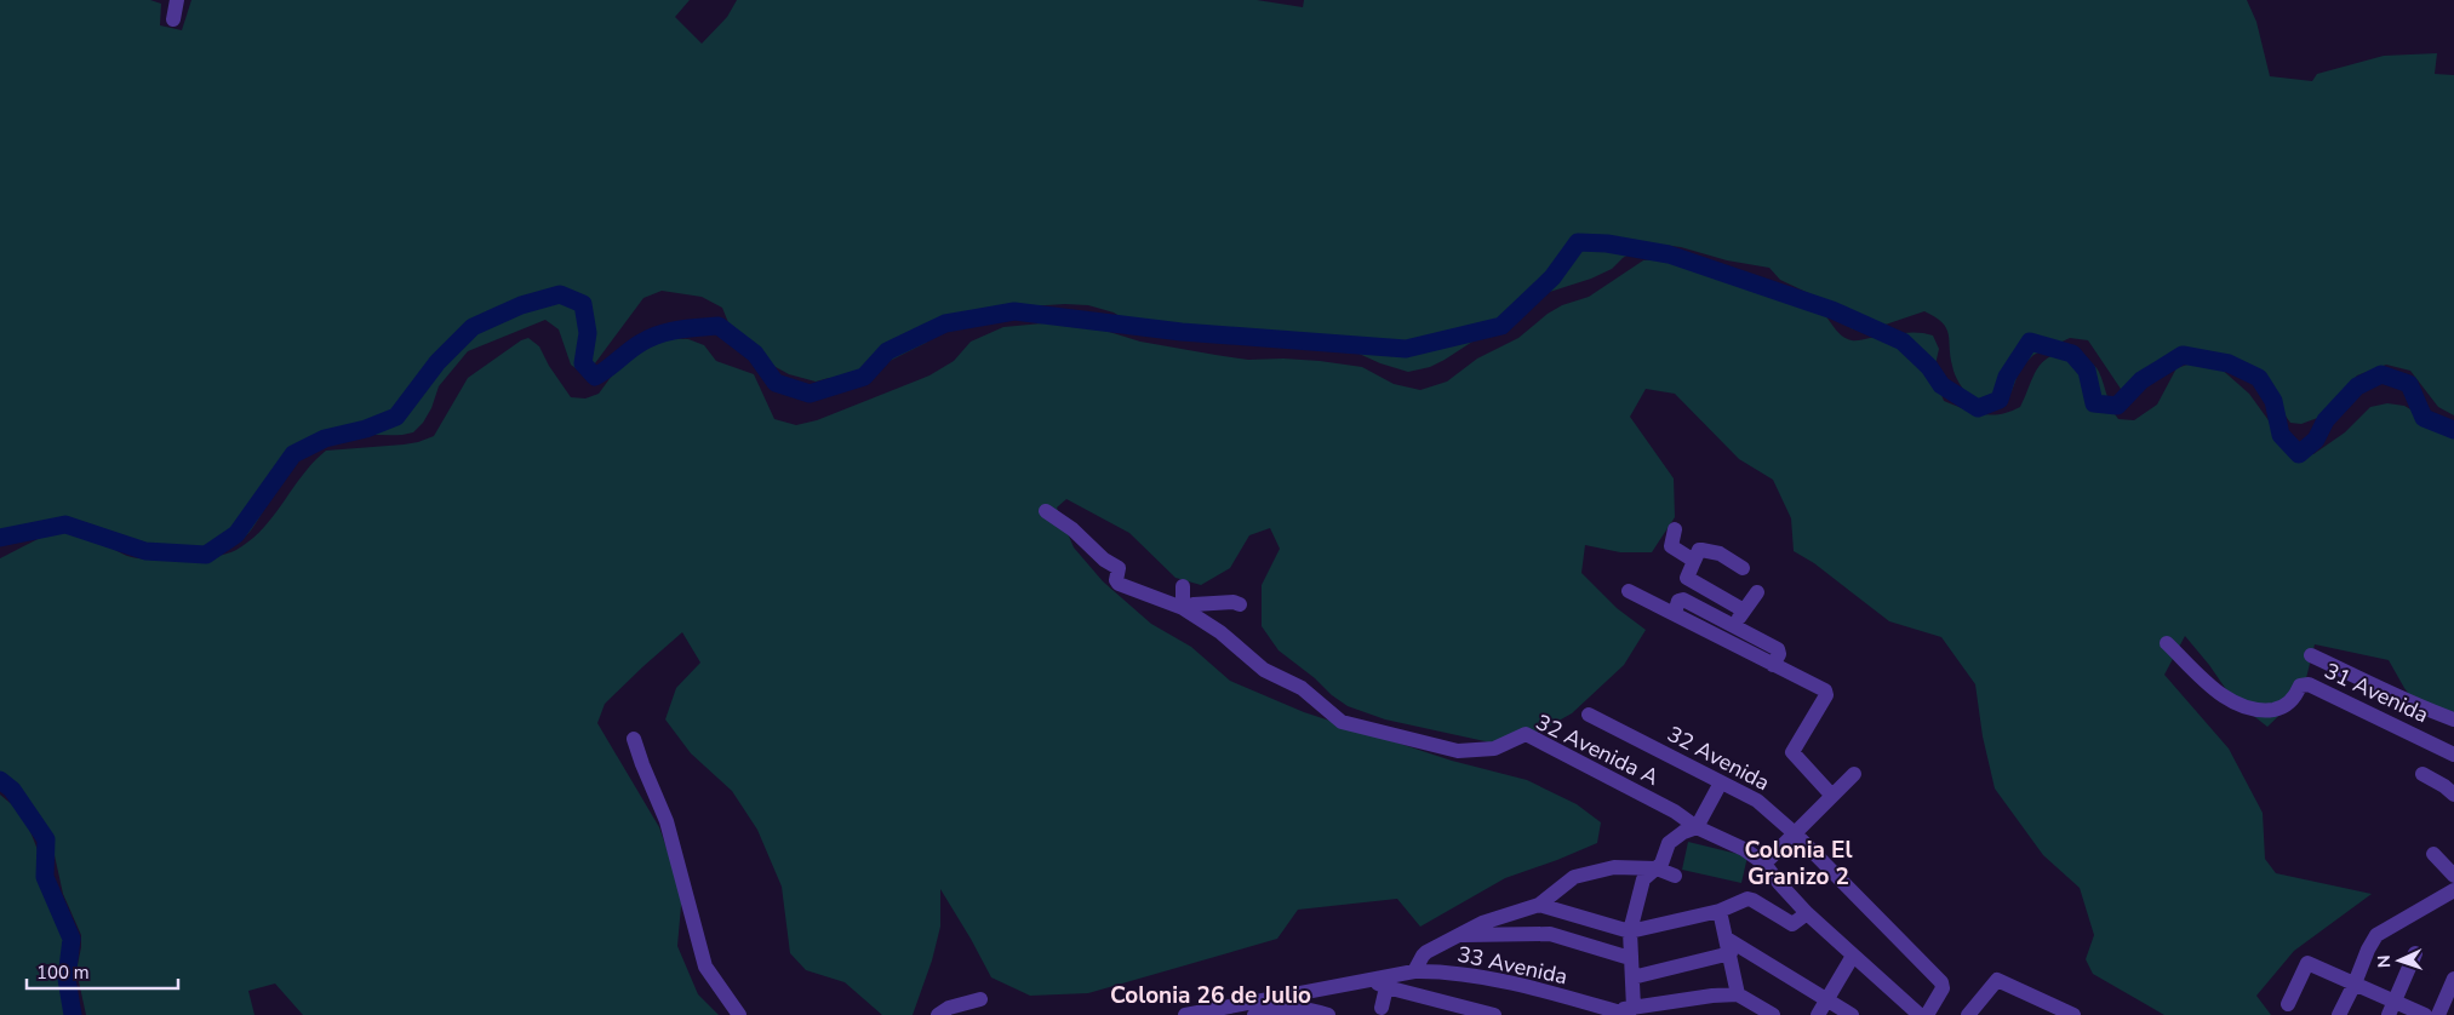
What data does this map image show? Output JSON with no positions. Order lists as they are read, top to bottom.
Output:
{
  "streets": {
    "street": [
      "31 Avenida",
      "32 Avenida A",
      "32 Avenida",
      "33 Avenida"
    ]
  },
  "districts": ["Colonia El Granizo 2", "Colonia 26 de Julio"],
  "scale_bar": "100 m",
  "north": "left"
}
